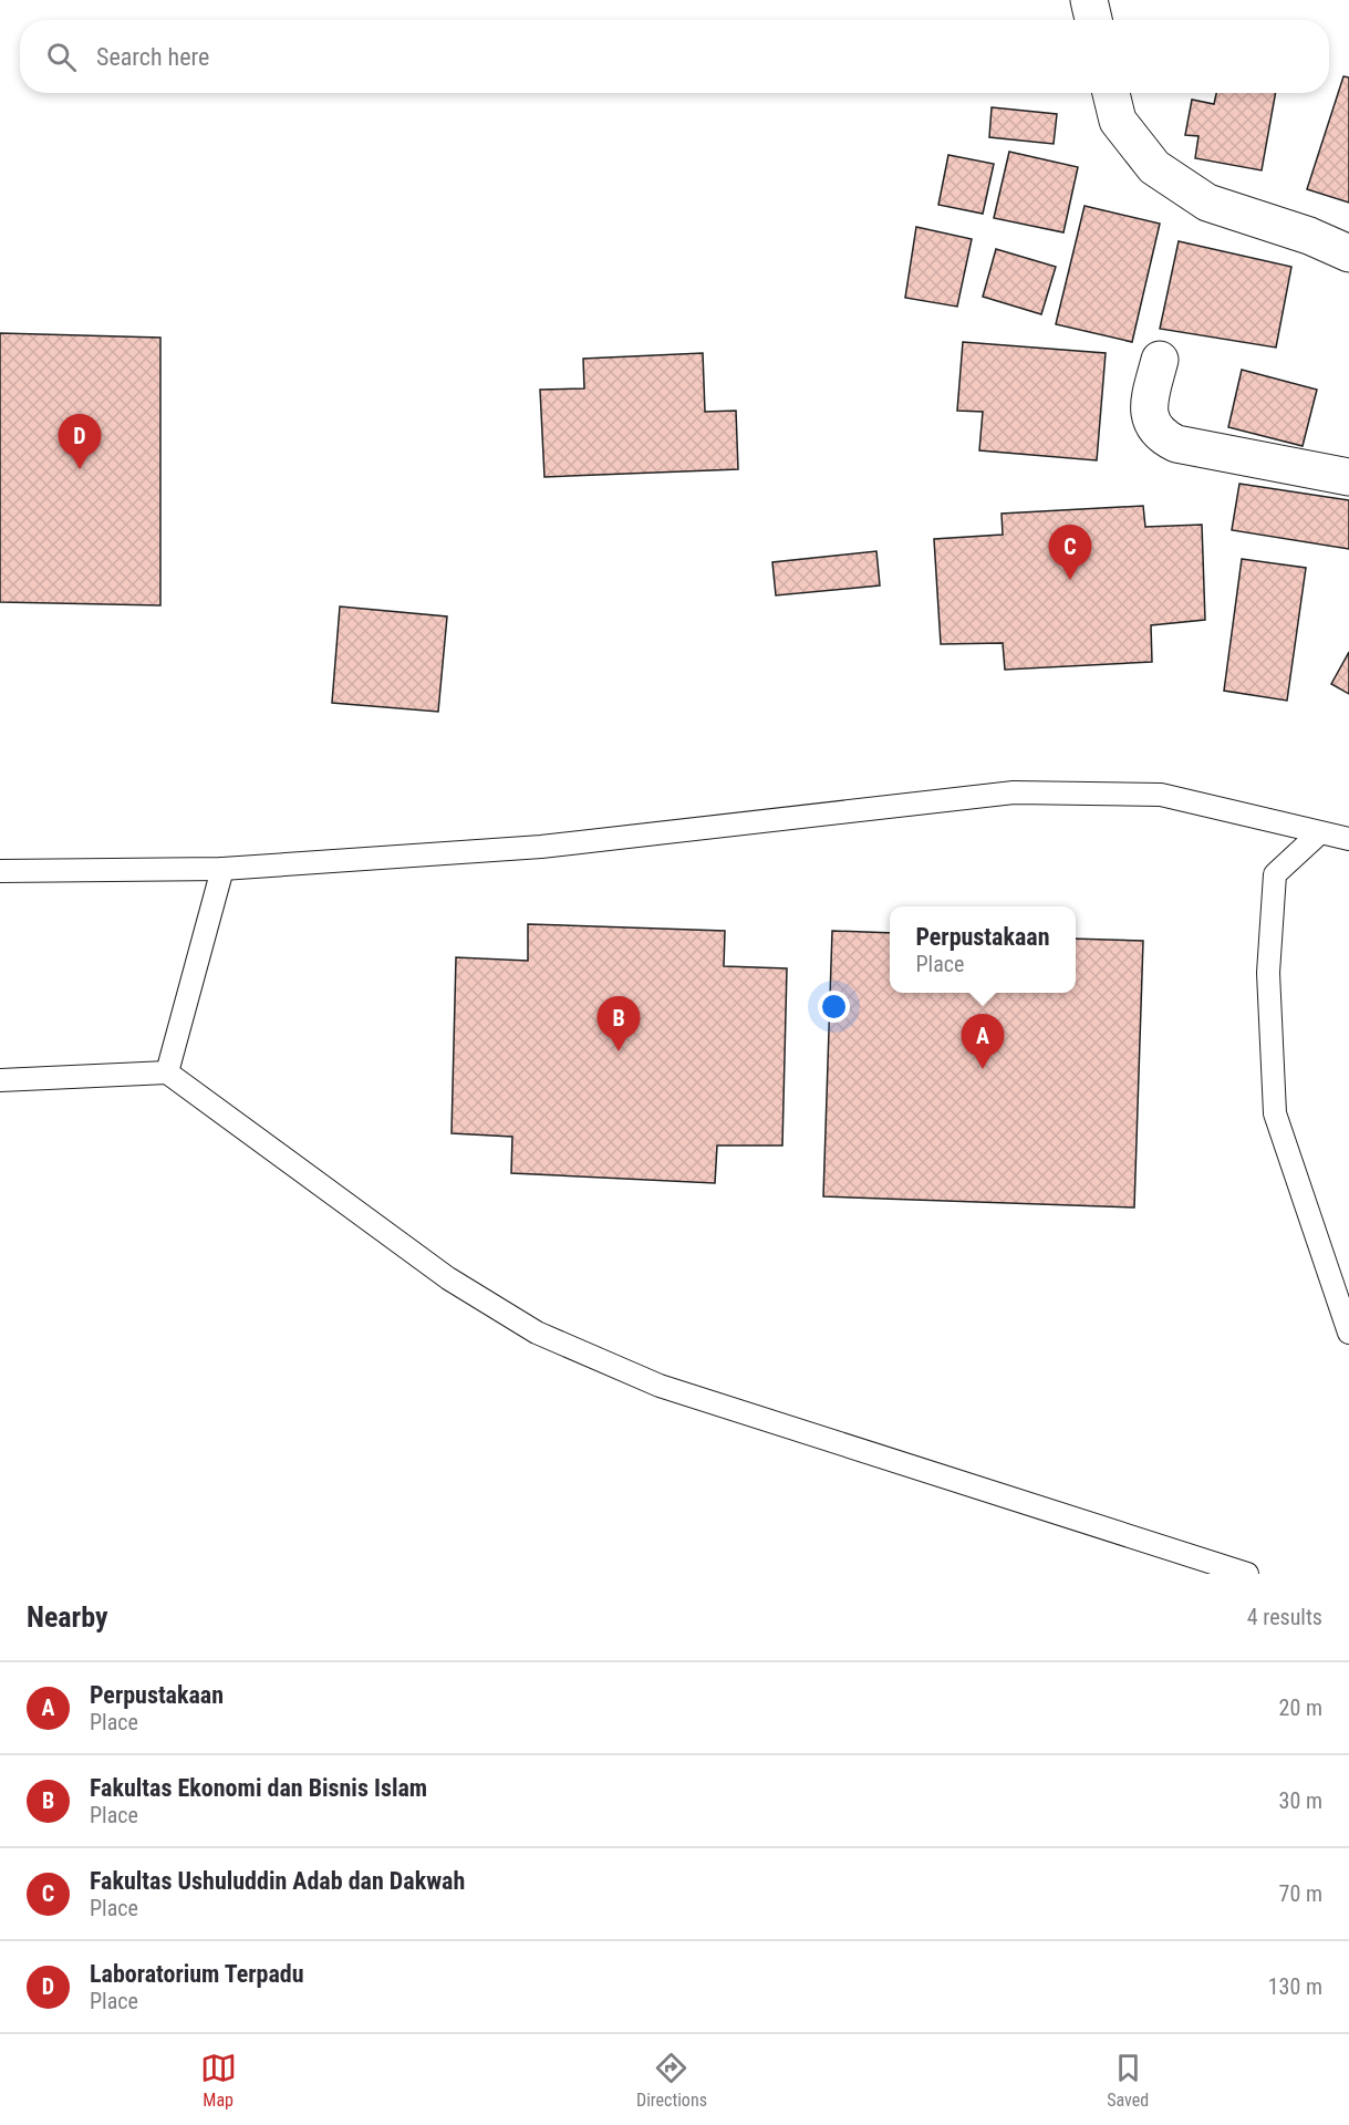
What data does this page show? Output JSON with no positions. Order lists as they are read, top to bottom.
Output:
{
  "page": {
    "search": "Search here",
    "pins": [
      "D",
      "C",
      "B",
      "A"
    ],
    "popup": ["Perpustakaan", "Place"],
    "heading": ["Nearby", "4 results"],
    "list": [
      {
        "mark": "A",
        "name": "Perpustakaan",
        "note": "Place",
        "value": "20 m"
      },
      {
        "mark": "B",
        "name": "Fakultas Ekonomi dan Bisnis Islam",
        "note": "Place",
        "value": "30 m"
      },
      {
        "mark": "C",
        "name": "Fakultas Ushuluddin Adab dan Dakwah",
        "note": "Place",
        "value": "70 m"
      },
      {
        "mark": "D",
        "name": "Laboratorium Terpadu",
        "note": "Place",
        "value": "130 m"
      }
    ],
    "nav": ["Map", "Directions", "Saved"]
  }
}
